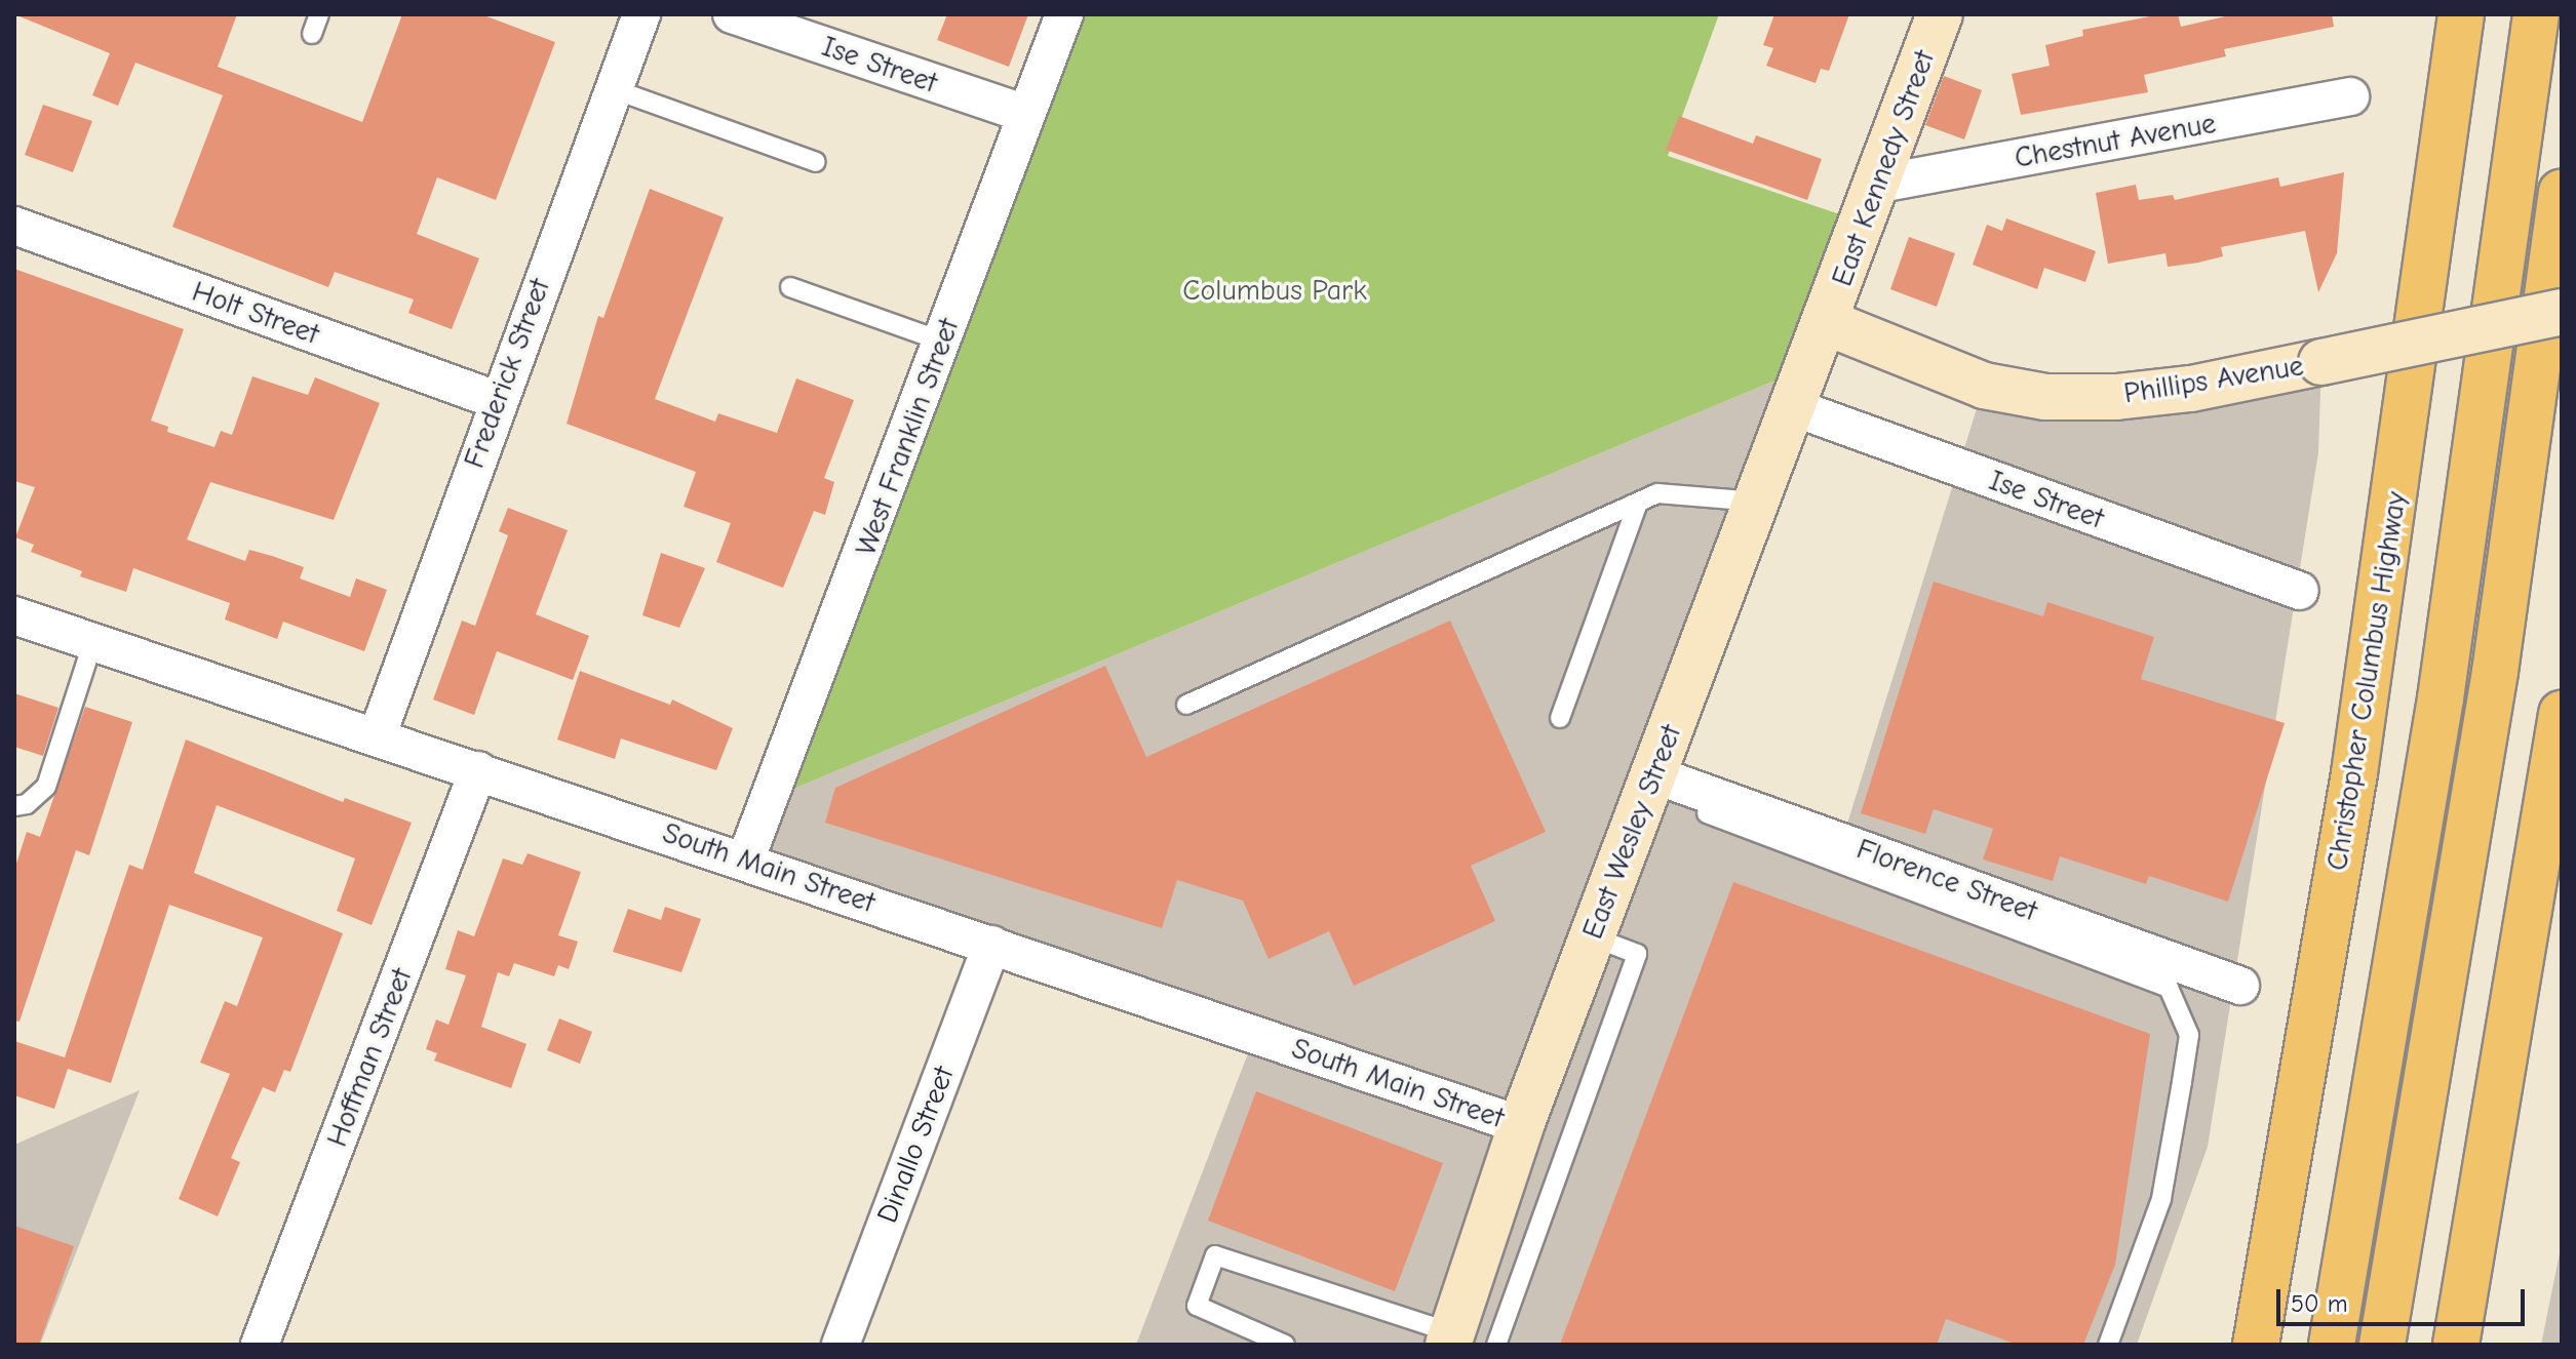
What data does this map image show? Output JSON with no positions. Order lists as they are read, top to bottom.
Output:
{
  "streets": {
    "highway": ["Christopher Columbus Highway"],
    "street": [
      "Ise Street",
      "Chestnut Avenue",
      "East Kennedy Street",
      "Holt Street",
      "Frederick Street",
      "Phillips Avenue",
      "West Franklin Street",
      "East Wesley Street",
      "South Main Street",
      "Florence Street",
      "Hoffman Street",
      "Dinallo Street"
    ]
  },
  "crossings": [
    ["Ise Street", "West Franklin Street"],
    ["Ise Street", "East Wesley Street"],
    ["Chestnut Avenue", "East Kennedy Street"],
    ["East Kennedy Street", "Phillips Avenue"],
    ["East Kennedy Street", "East Wesley Street"],
    ["Holt Street", "Frederick Street"],
    ["Frederick Street", "South Main Street"],
    ["Phillips Avenue", "East Wesley Street"],
    ["West Franklin Street", "South Main Street"],
    ["East Wesley Street", "South Main Street"],
    ["East Wesley Street", "Florence Street"],
    ["South Main Street", "Hoffman Street"],
    ["South Main Street", "Dinallo Street"]
  ],
  "parks": ["Columbus Park"],
  "scale_bar": "50 m"
}
